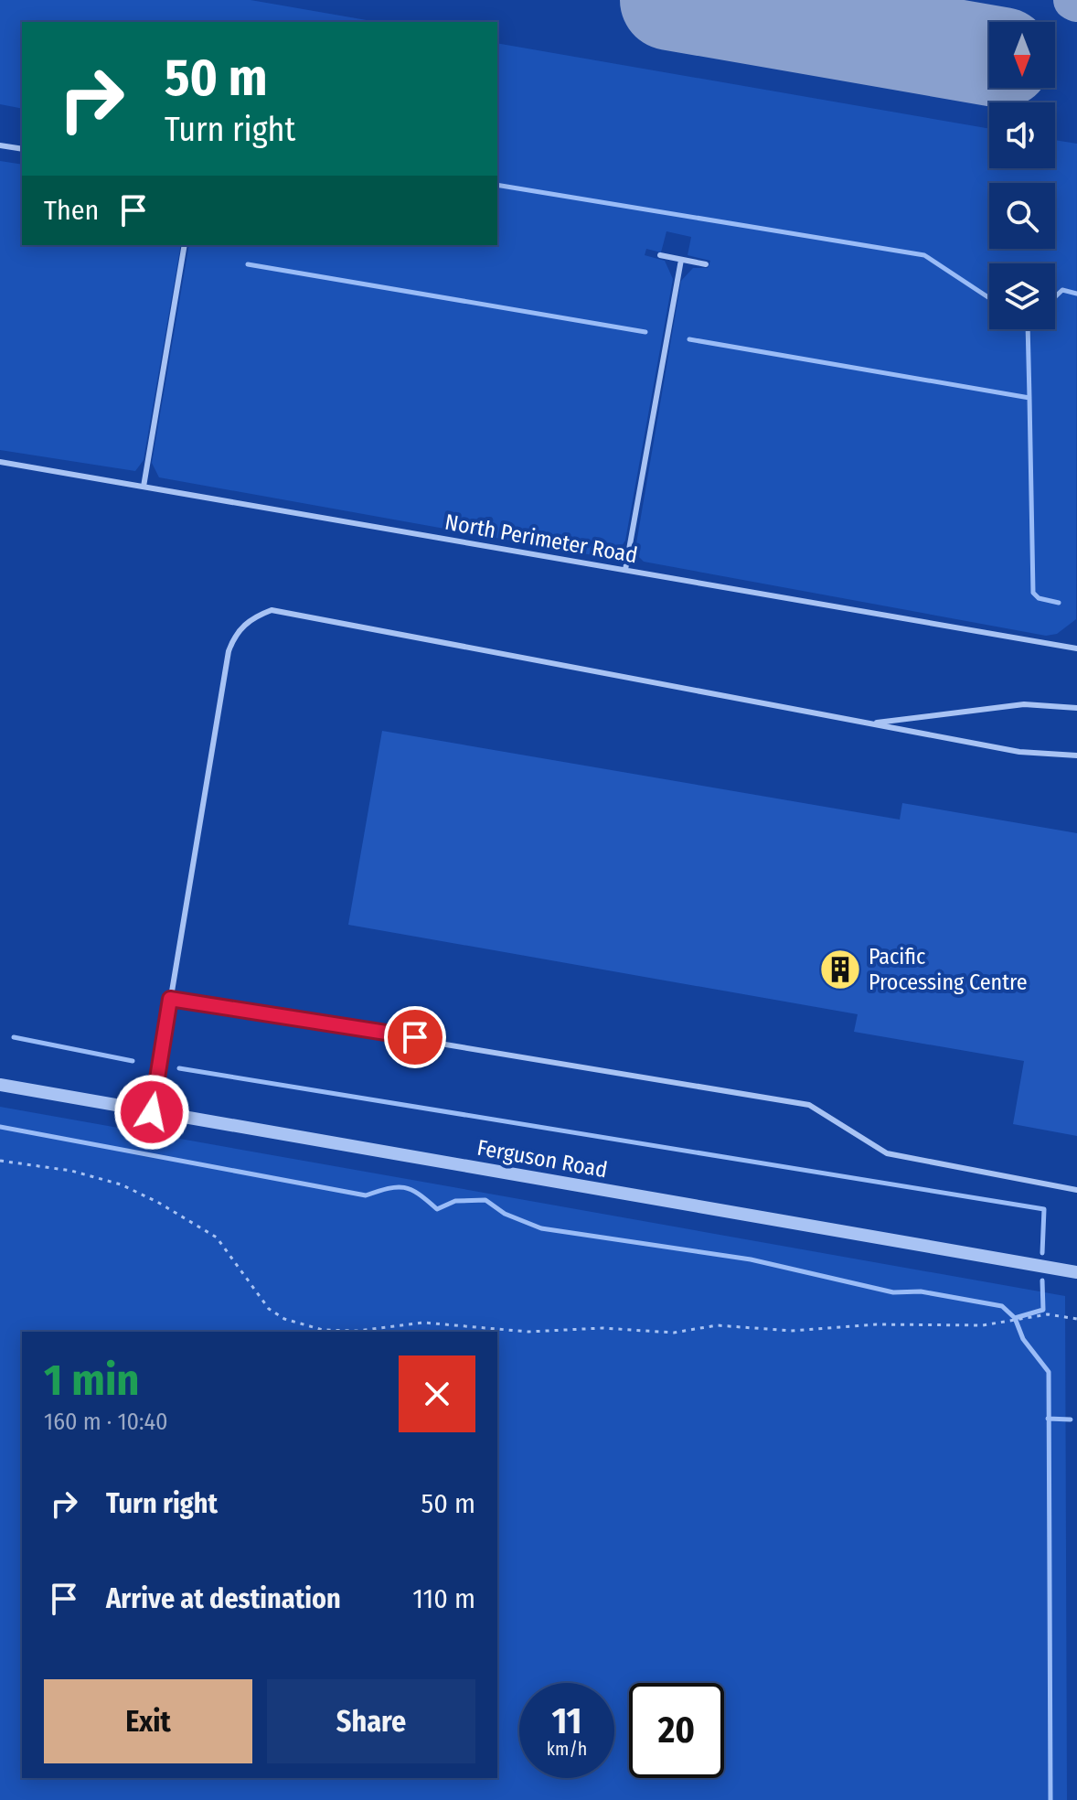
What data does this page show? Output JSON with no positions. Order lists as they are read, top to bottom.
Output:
{
  "streets": {
    "street": ["Ferguson Road"],
    "lane": ["North Perimeter Road"]
  },
  "places": {
    "building": ["Pacific Processing Centre"]
  },
  "north": "bottom",
  "page": {
    "turn": ["50 m", "Turn right"],
    "then": "Then",
    "heading": ["1 min", "160 m · 10:40"],
    "list": [
      {
        "name": "Turn right",
        "value": "50 m"
      },
      {
        "name": "Arrive at destination",
        "value": "110 m"
      }
    ],
    "buttons": ["Exit", "Share"],
    "speed": "11 km/h",
    "limit": "20"
  }
}
